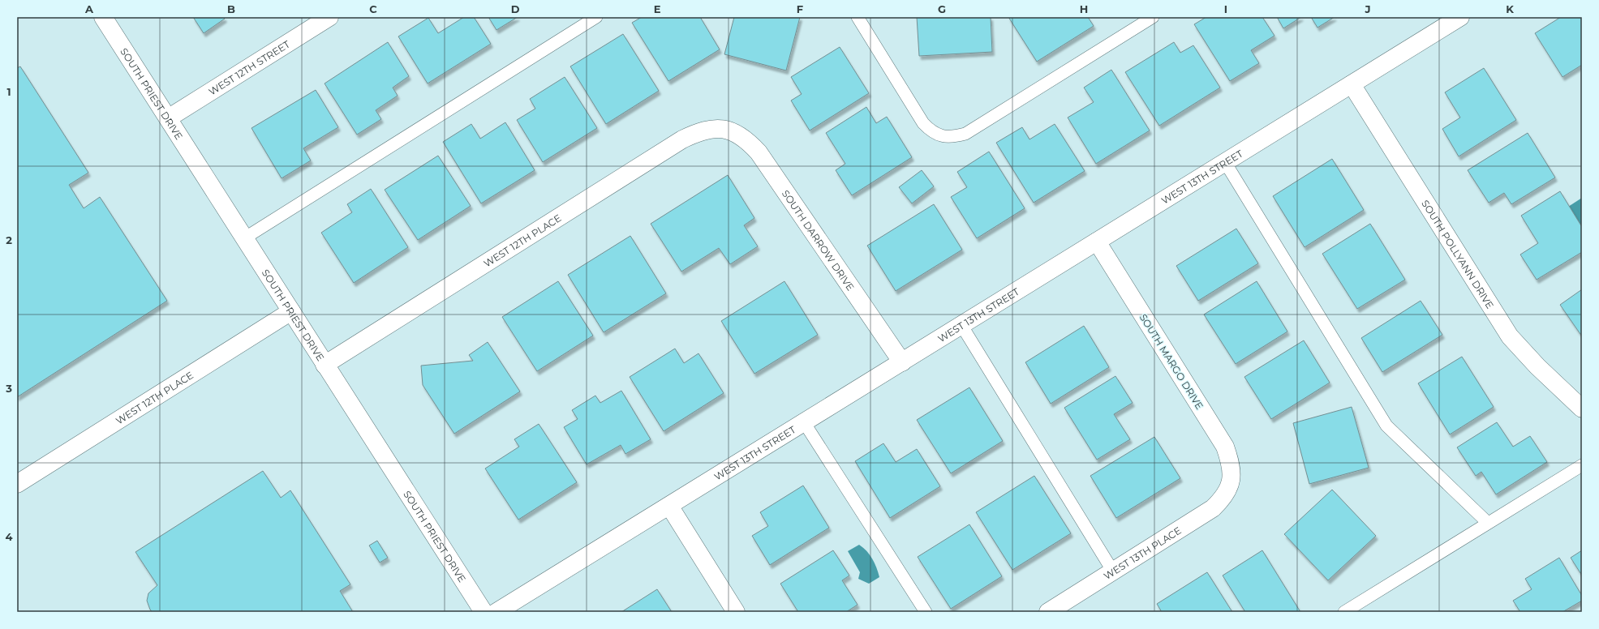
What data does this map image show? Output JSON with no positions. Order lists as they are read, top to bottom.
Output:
{
  "streets": {
    "street": [
      "WEST 12TH STREET",
      "SOUTH PRIEST DRIVE",
      "WEST 13TH STREET",
      "SOUTH DARROW DRIVE",
      "WEST 12TH PLACE",
      "SOUTH POLLYANN DRIVE",
      "SOUTH MARGO DRIVE",
      "WEST 13TH PLACE"
    ]
  },
  "crossings": [
    ["WEST 12TH STREET", "SOUTH PRIEST DRIVE"],
    ["SOUTH PRIEST DRIVE", "WEST 12TH PLACE"],
    ["WEST 13TH STREET", "SOUTH DARROW DRIVE"],
    ["WEST 13TH STREET", "SOUTH POLLYANN DRIVE"],
    ["WEST 13TH STREET", "SOUTH MARGO DRIVE"],
    ["SOUTH DARROW DRIVE", "WEST 12TH PLACE"],
    ["SOUTH MARGO DRIVE", "WEST 13TH PLACE"]
  ],
  "grid": {
    "columns": [
      "A",
      "B",
      "C",
      "D",
      "E",
      "F",
      "G",
      "H",
      "I",
      "J",
      "K"
    ],
    "rows": [
      "1",
      "2",
      "3",
      "4"
    ]
  }
}
